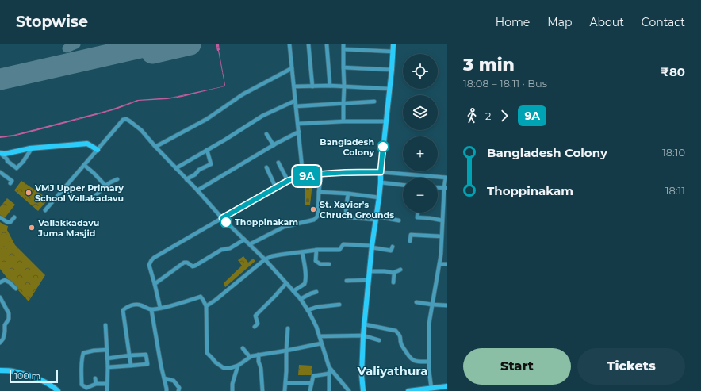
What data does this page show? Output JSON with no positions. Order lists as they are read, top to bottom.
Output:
{
  "districts": ["Valiyathura"],
  "places": [
    "Bangladesh Colony",
    "VMJ Upper Primary School Vallakadavu",
    "St. Xavier's Chruch Grounds",
    "Thoppinakam",
    "Vallakkadavu Juma Masjid"
  ],
  "lines": ["bus line 9A"],
  "scale_bar": "100 m",
  "page": {
    "header": "Stopwise",
    "nav": [
      "Home",
      "Map",
      "About",
      "Contact"
    ],
    "on_map": "9A",
    "heading": ["3 min", "18:08 – 18:11 · Bus", "₹80"],
    "map_buttons": ["+", "−"],
    "legs": ["2", "9A"],
    "list": [
      {
        "name": "Bangladesh Colony",
        "value": "18:10"
      },
      {
        "name": "Thoppinakam",
        "value": "18:11"
      }
    ],
    "buttons": ["Start", "Tickets"],
    "scale": "100 m"
  }
}
